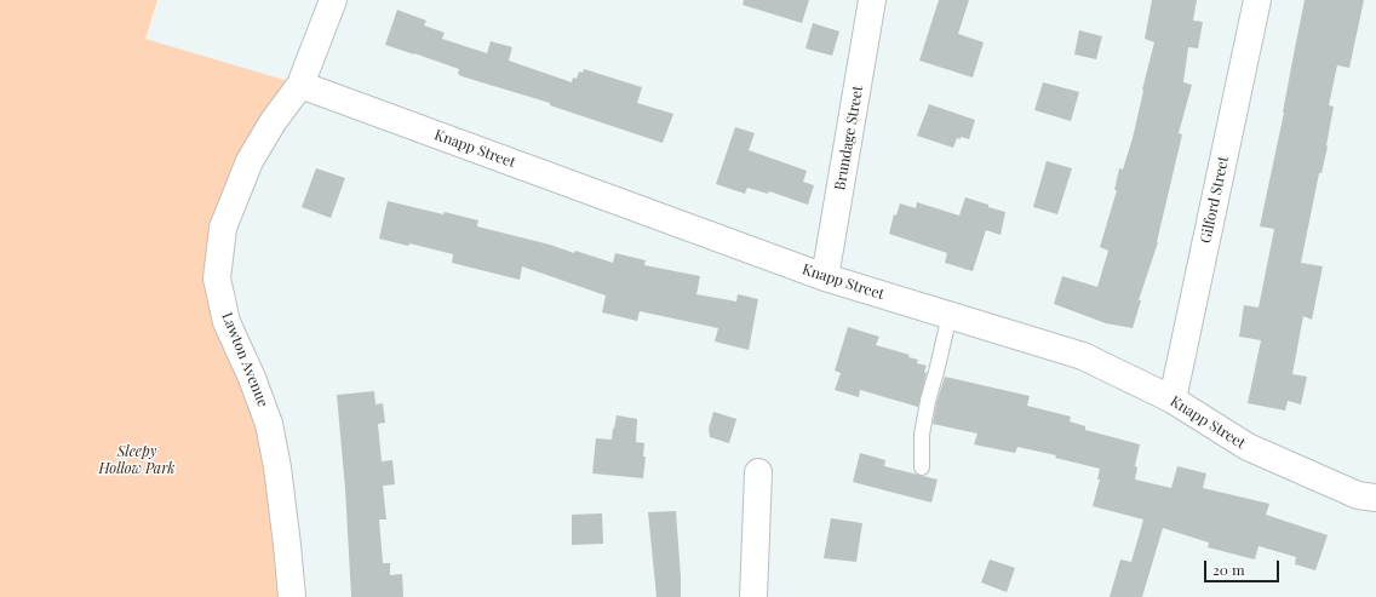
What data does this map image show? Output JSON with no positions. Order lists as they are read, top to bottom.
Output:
{
  "streets": {
    "street": [
      "Brundage Street",
      "Knapp Street",
      "Gilford Street",
      "Lawton Avenue"
    ]
  },
  "crossings": [
    ["Brundage Street", "Knapp Street"],
    ["Knapp Street", "Gilford Street"],
    ["Knapp Street", "Lawton Avenue"]
  ],
  "parks": ["Sleepy Hollow Park"],
  "scale_bar": "20 m"
}
